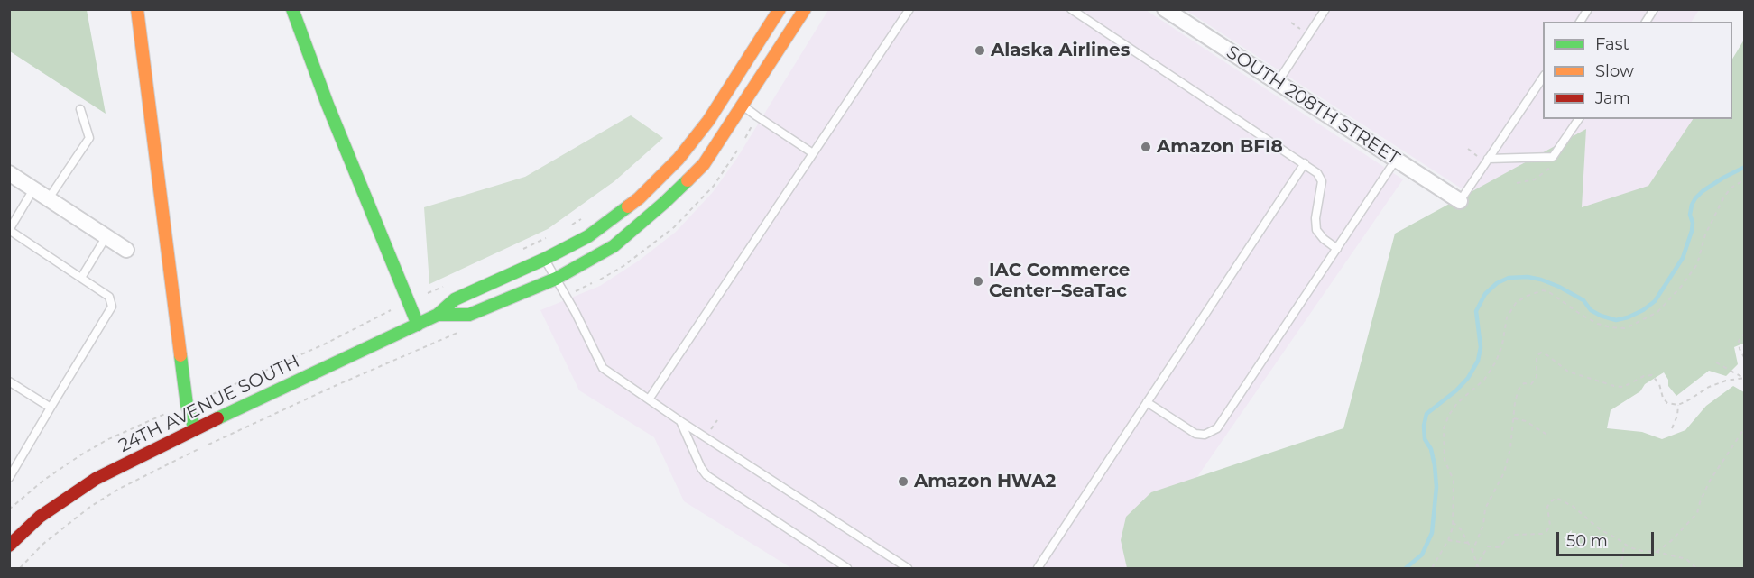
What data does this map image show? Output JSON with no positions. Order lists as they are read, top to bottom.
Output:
{
  "streets": {
    "main road": ["24TH AVENUE SOUTH"],
    "street": ["SOUTH 208TH STREET"]
  },
  "places": [
    "Alaska Airlines",
    "Amazon BFI8",
    "IAC Commerce Center–SeaTac",
    "Amazon HWA2"
  ],
  "legend": ["Fast", "Slow", "Jam"],
  "scale_bar": "50 m"
}
